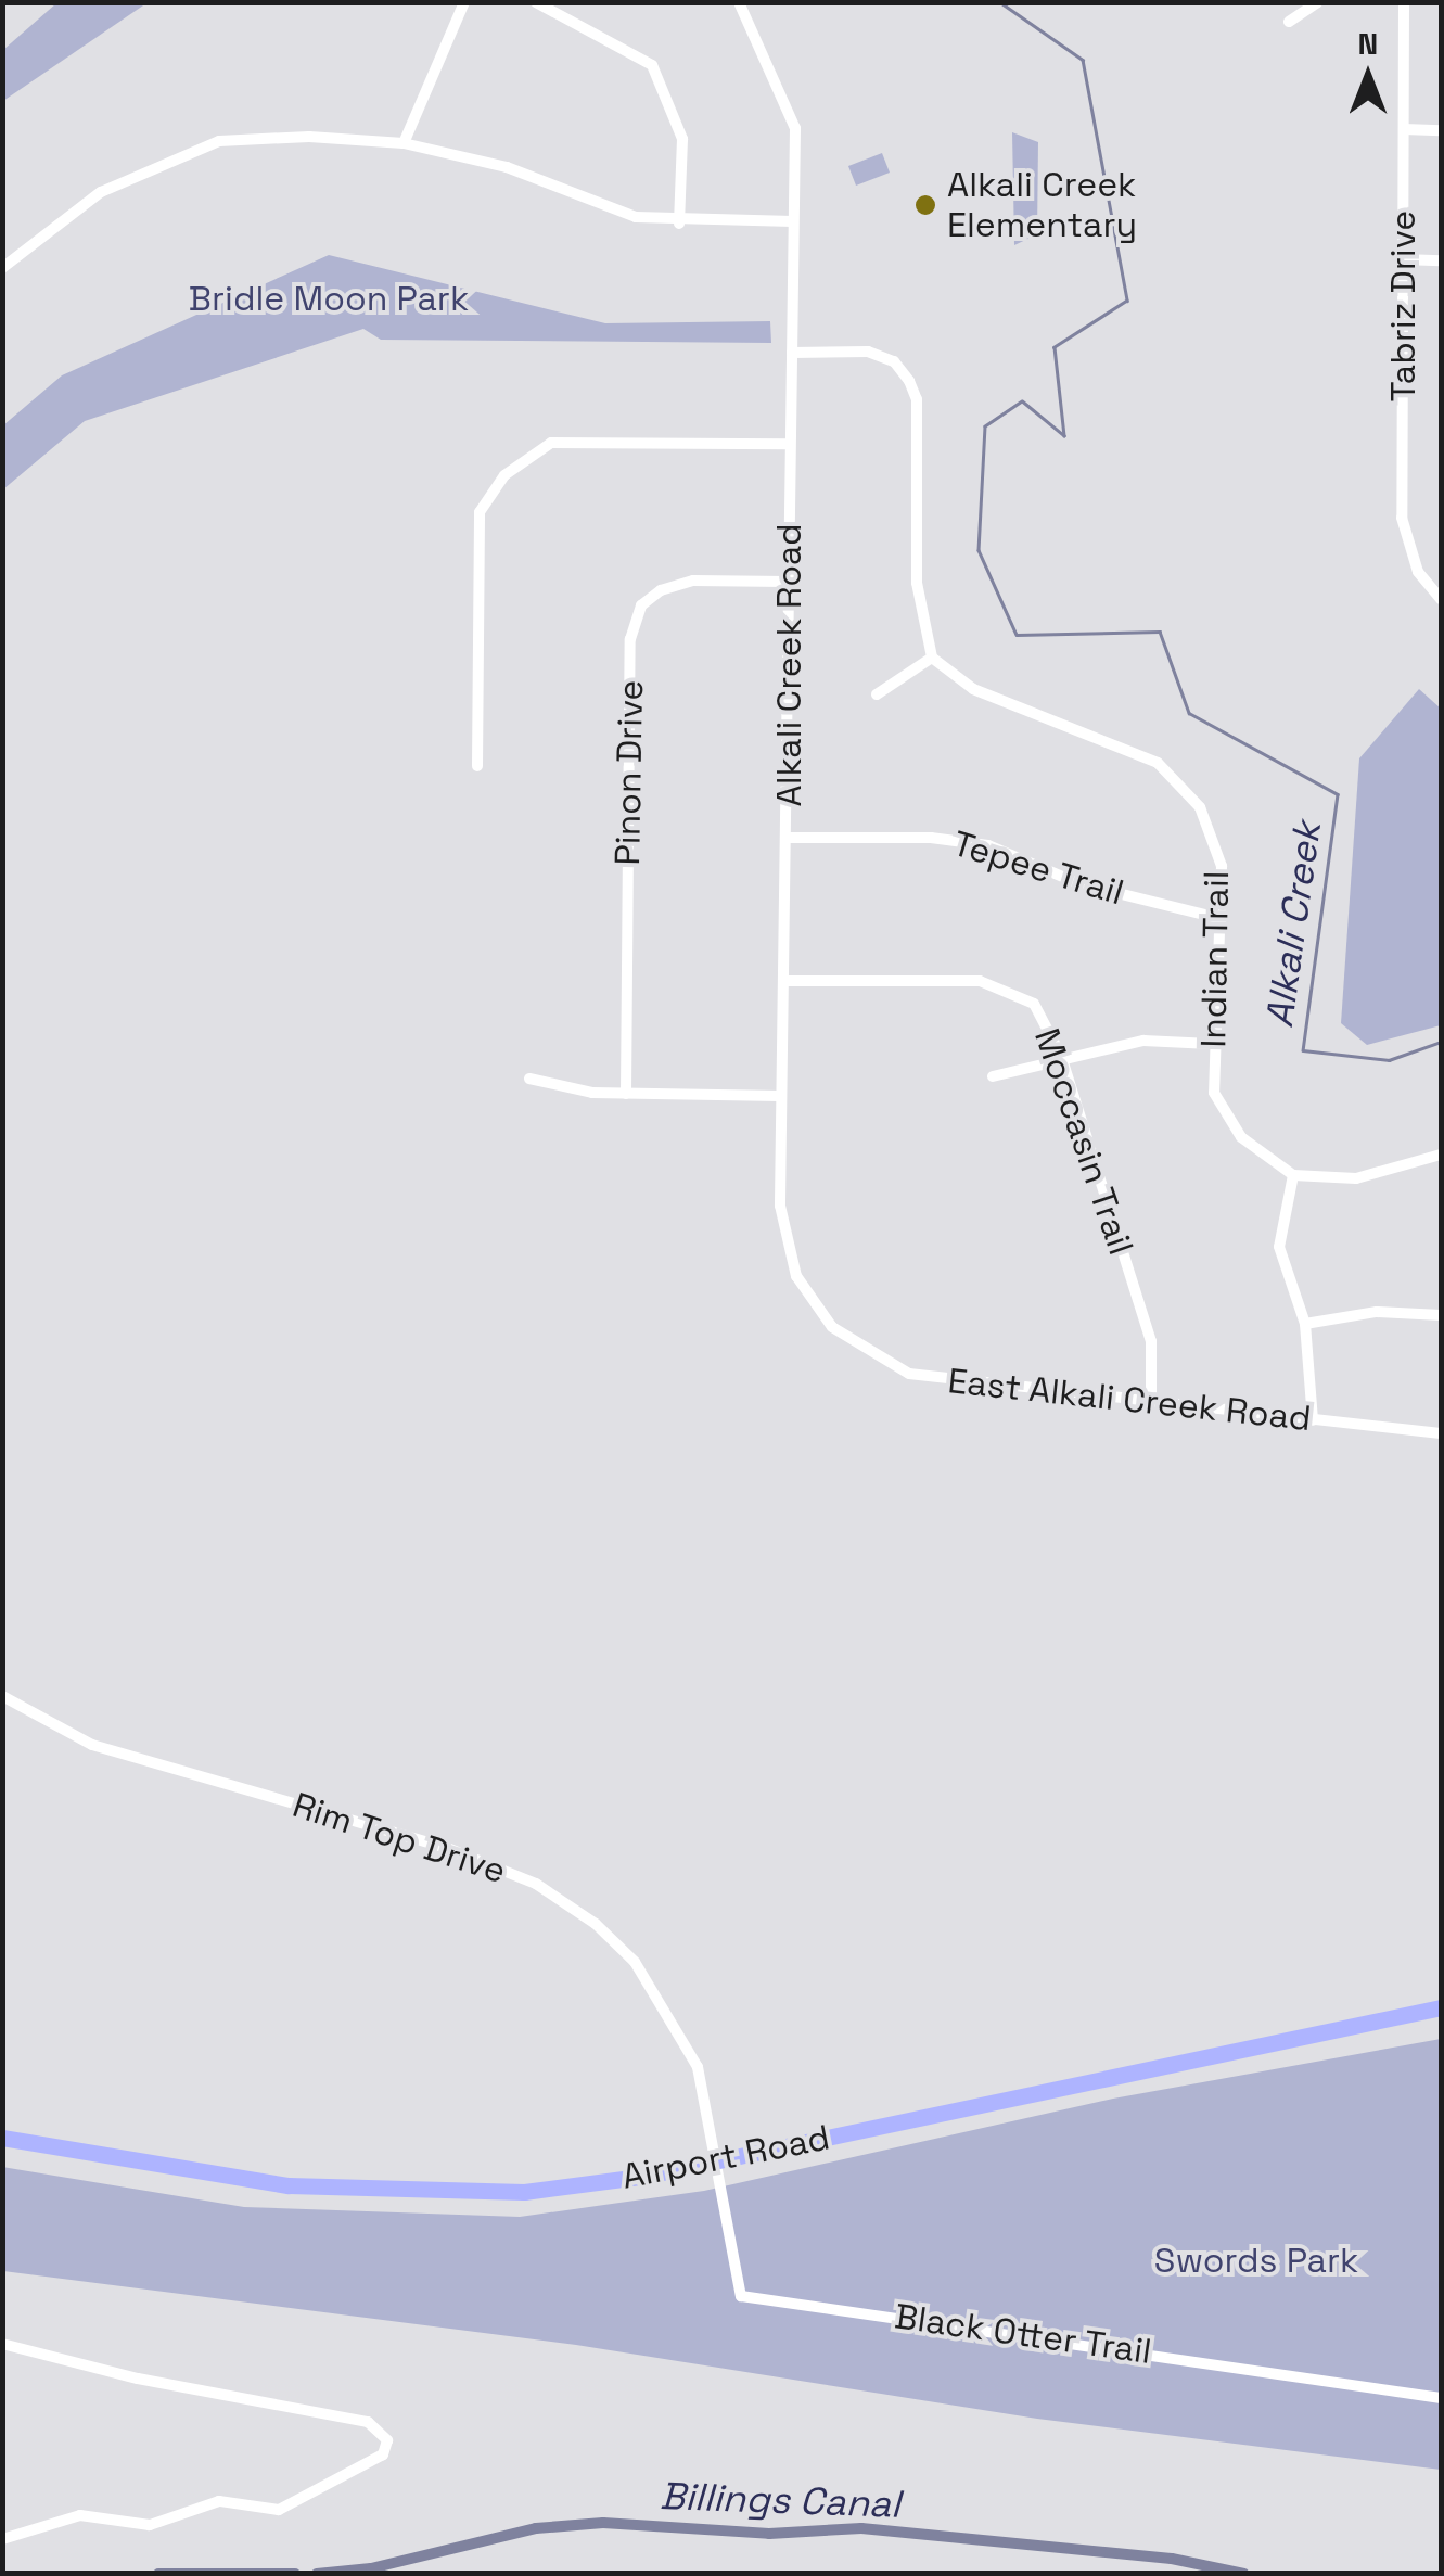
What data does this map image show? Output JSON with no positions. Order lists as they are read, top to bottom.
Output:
{
  "streets": {
    "highway": ["Airport Road"],
    "street": [
      "Tabriz Drive",
      "Alkali Creek Road",
      "Pinon Drive",
      "Tepee Trail",
      "Indian Trail",
      "Moccasin Trail",
      "East Alkali Creek Road",
      "Rim Top Drive",
      "Black Otter Trail"
    ]
  },
  "crossings": [
    ["Alkali Creek Road", "Pinon Drive"],
    ["Alkali Creek Road", "Tepee Trail"],
    ["Alkali Creek Road", "Moccasin Trail"],
    ["Alkali Creek Road", "East Alkali Creek Road"],
    ["Tepee Trail", "Indian Trail"],
    ["Moccasin Trail", "East Alkali Creek Road"],
    ["Rim Top Drive", "Airport Road"],
    ["Rim Top Drive", "Black Otter Trail"],
    ["Airport Road", "Black Otter Trail"]
  ],
  "water": ["Alkali Creek", "Billings Canal"],
  "parks": ["Bridle Moon Park", "Swords Park"],
  "places": ["Alkali Creek Elementary"],
  "north": "top"
}
